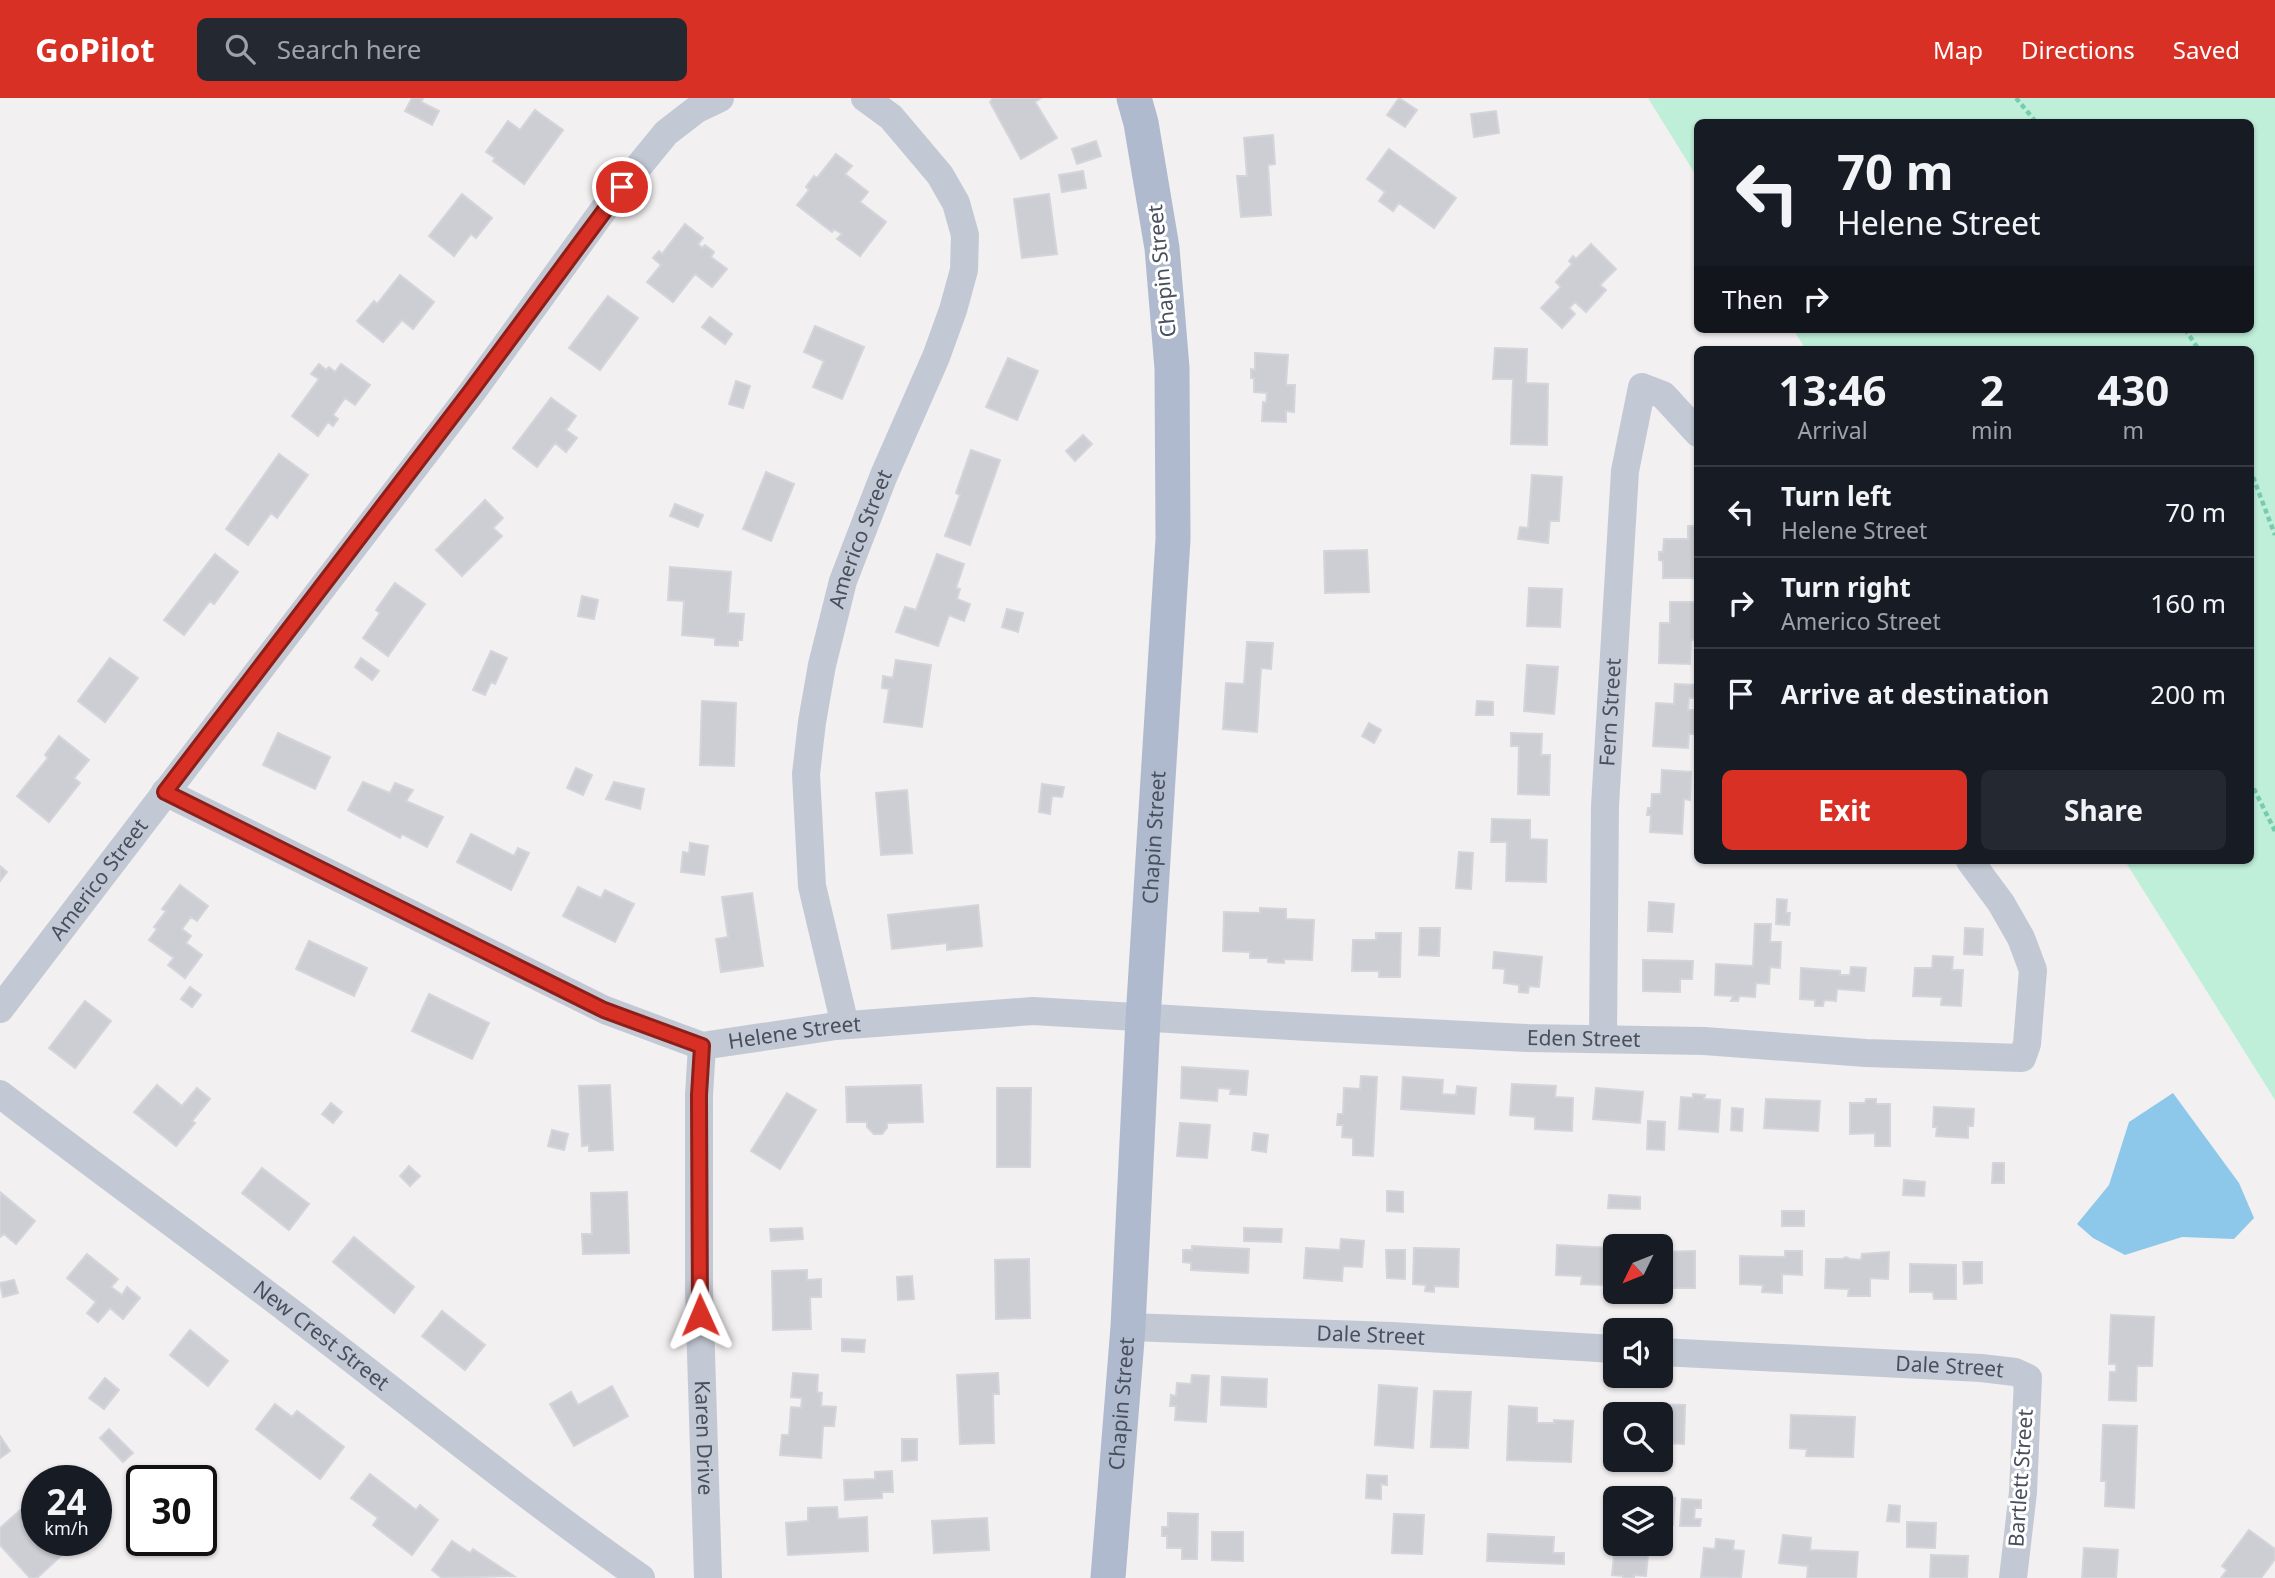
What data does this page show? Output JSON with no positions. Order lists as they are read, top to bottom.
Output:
{
  "streets": {
    "main road": ["Chapin Street"],
    "street": [
      "Americo Street",
      "Fern Street",
      "Helene Street",
      "Eden Street",
      "New Crest Street",
      "Dale Street",
      "Karen Drive",
      "Bartlett Street"
    ]
  },
  "crossings": [
    ["Chapin Street", "Helene Street"],
    ["Chapin Street", "Eden Street"],
    ["Chapin Street", "Dale Street"],
    ["Americo Street", "Helene Street"],
    ["Fern Street", "Eden Street"],
    ["Helene Street", "Eden Street"],
    ["Helene Street", "Karen Drive"],
    ["Dale Street", "Bartlett Street"]
  ],
  "north": "bottom left",
  "page": {
    "header": "GoPilot",
    "search": "Search here",
    "nav": ["Map", "Directions", "Saved"],
    "turn": ["70 m", "Helene Street"],
    "then": "Then",
    "eta": [
      "13:46",
      "Arrival",
      "2",
      "min",
      "430",
      "m"
    ],
    "list": [
      {
        "name": "Turn left",
        "note": "Helene Street",
        "value": "70 m"
      },
      {
        "name": "Turn right",
        "note": "Americo Street",
        "value": "160 m"
      },
      {
        "name": "Arrive at destination",
        "value": "200 m"
      }
    ],
    "buttons": ["Exit", "Share"],
    "speed": "24 km/h",
    "limit": "30"
  }
}
